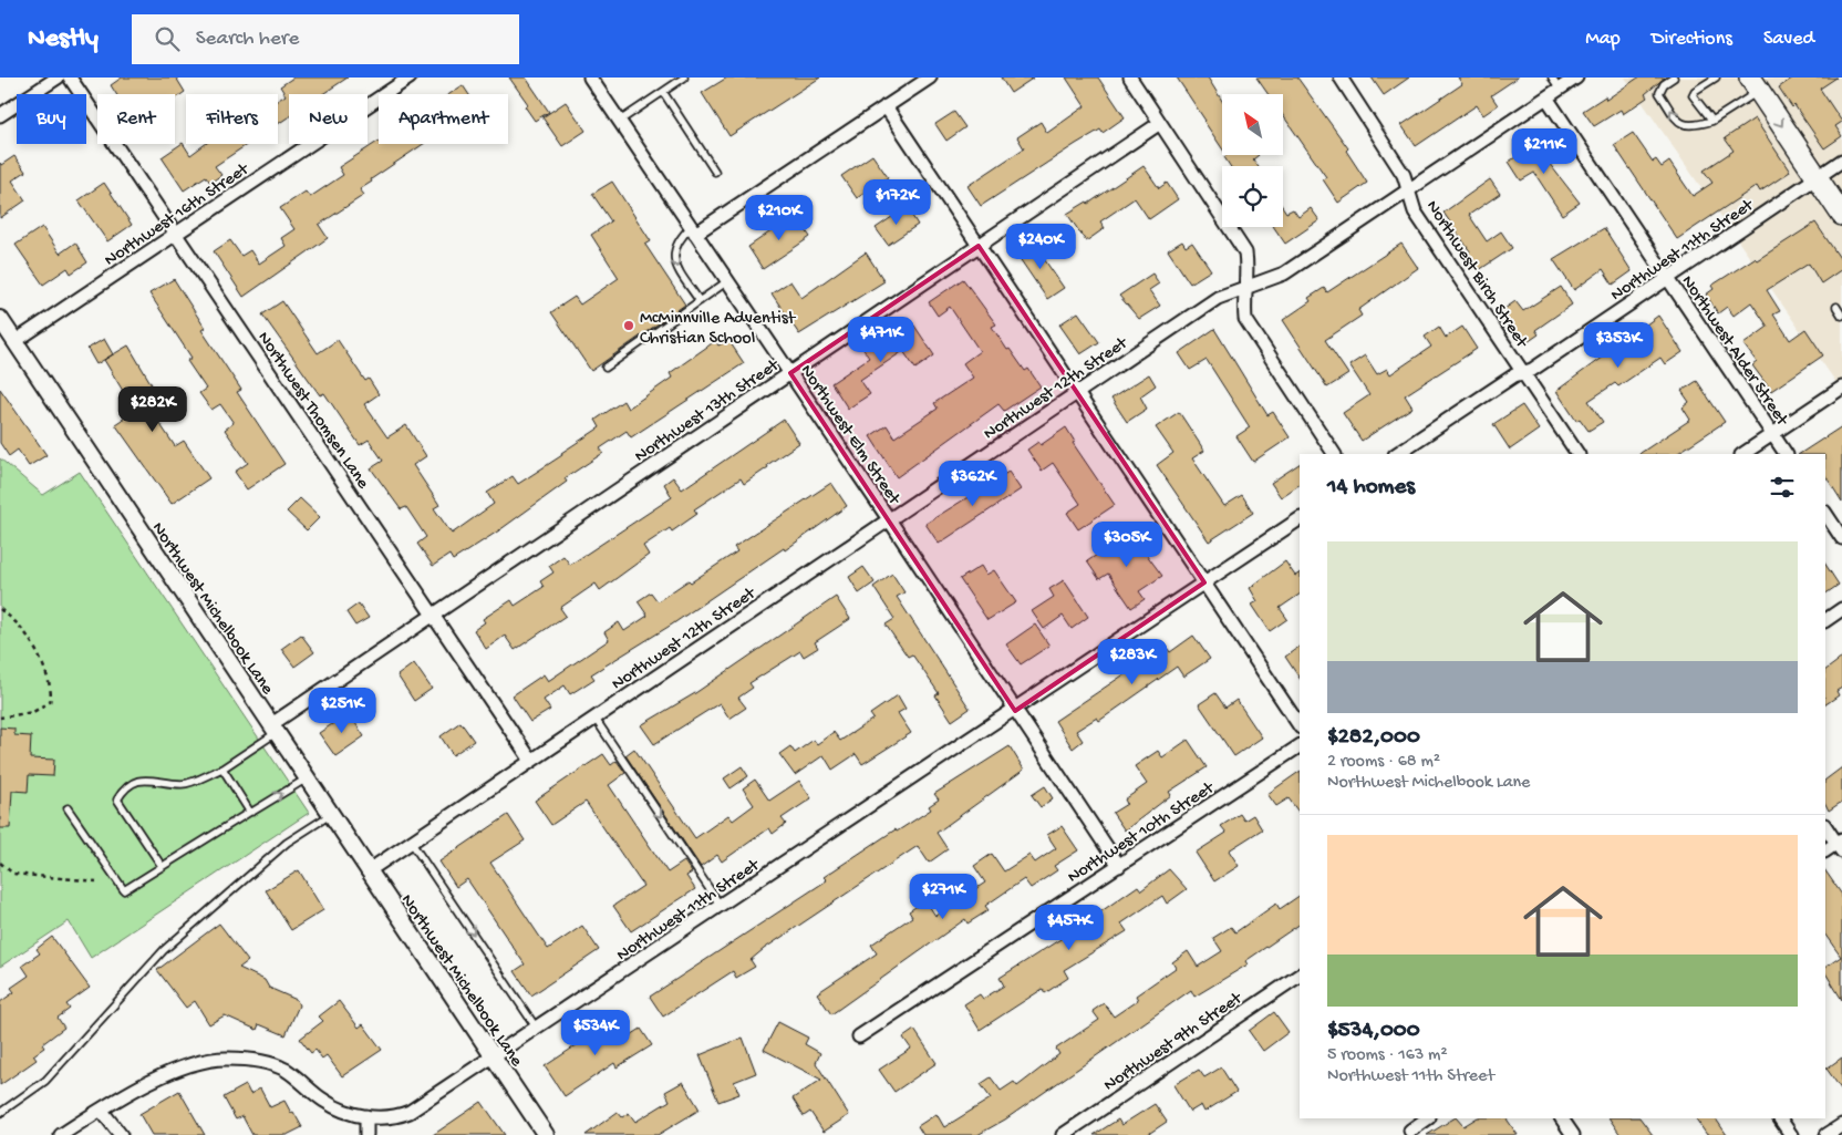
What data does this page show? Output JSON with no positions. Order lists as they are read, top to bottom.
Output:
{
  "streets": {
    "street": [
      "Northwest 16th Street",
      "Northwest 11th Street",
      "Northwest Birch Street",
      "Northwest Alder Street",
      "Northwest 12th Street",
      "Northwest Thomsen Lane",
      "Northwest 13th Street",
      "Northwest Elm Street",
      "Northwest Michelbook Lane",
      "Northwest 10th Street",
      "Northwest 9th Street"
    ]
  },
  "crossings": [
    ["Northwest 16th Street", "Northwest Thomsen Lane"],
    ["Northwest 16th Street", "Northwest Michelbook Lane"],
    ["Northwest 11th Street", "Northwest Birch Street"],
    ["Northwest 11th Street", "Northwest Alder Street"],
    ["Northwest 11th Street", "Northwest Elm Street"],
    ["Northwest 11th Street", "Northwest Michelbook Lane"],
    ["Northwest Birch Street", "Northwest 12th Street"],
    ["Northwest Alder Street", "Northwest 12th Street"],
    ["Northwest 12th Street", "Northwest Thomsen Lane"],
    ["Northwest 12th Street", "Northwest Elm Street"],
    ["Northwest 12th Street", "Northwest Michelbook Lane"],
    ["Northwest Thomsen Lane", "Northwest 13th Street"],
    ["Northwest 13th Street", "Northwest Elm Street"],
    ["Northwest 13th Street", "Northwest Michelbook Lane"],
    ["Northwest Elm Street", "Northwest 10th Street"]
  ],
  "places": ["McMinnville Adventist Christian School"],
  "north": "top left",
  "page": {
    "header": "Nestly",
    "search": "Search here",
    "nav": ["Map", "Directions", "Saved"],
    "chip": [
      "Buy",
      "Rent",
      "Filters",
      "New",
      "Apartment"
    ],
    "price": [
      "$211K",
      "$172K",
      "$210K",
      "$240K",
      "$471K",
      "$353K",
      "$282K",
      "$362K",
      "$305K",
      "$283K",
      "$251K",
      "$271K",
      "$457K",
      "$534K"
    ],
    "heading": "14 homes",
    "list": [
      {
        "name": "$282,000",
        "note": "2 rooms · 68 m² · Northwest Michelbook Lane"
      },
      {
        "name": "$534,000",
        "note": "5 rooms · 163 m² · Northwest 11th Street"
      }
    ]
  }
}
